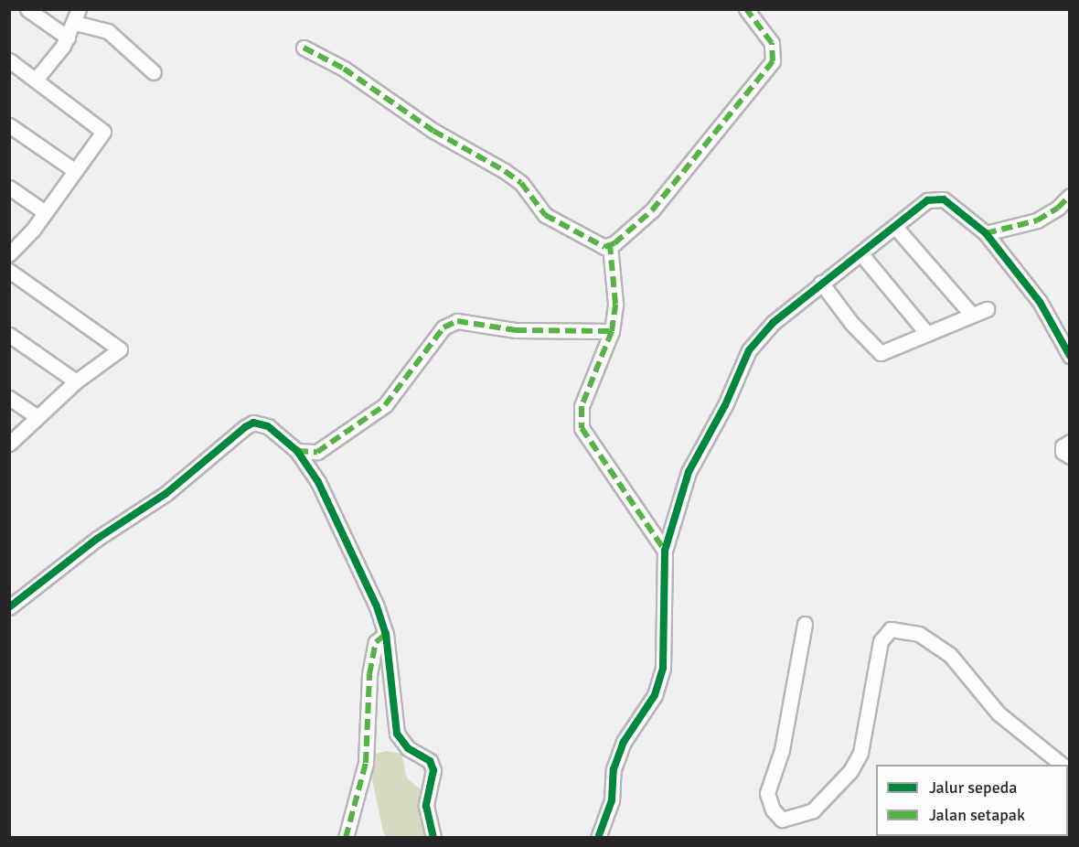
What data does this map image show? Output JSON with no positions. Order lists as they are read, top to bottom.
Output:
{
  "legend": ["Jalur sepeda", "Jalan setapak"]
}
